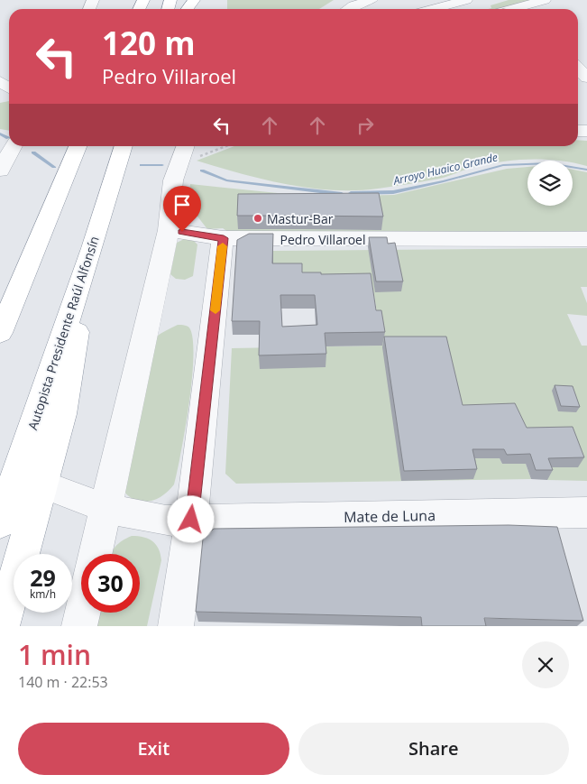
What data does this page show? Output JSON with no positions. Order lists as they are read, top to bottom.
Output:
{
  "streets": {
    "highway": ["Autopista Presidente Raúl Alfonsín"],
    "street": ["Pedro Villaroel", "Mate de Luna"]
  },
  "water": ["Arroyo Huaico Grande"],
  "places": ["Mastur-Bar"],
  "page": {
    "turn": ["120 m", "Pedro Villaroel"],
    "speed": "29 km/h",
    "limit": "30",
    "heading": ["1 min", "140 m · 22:53"],
    "buttons": ["Exit", "Share"]
  }
}
